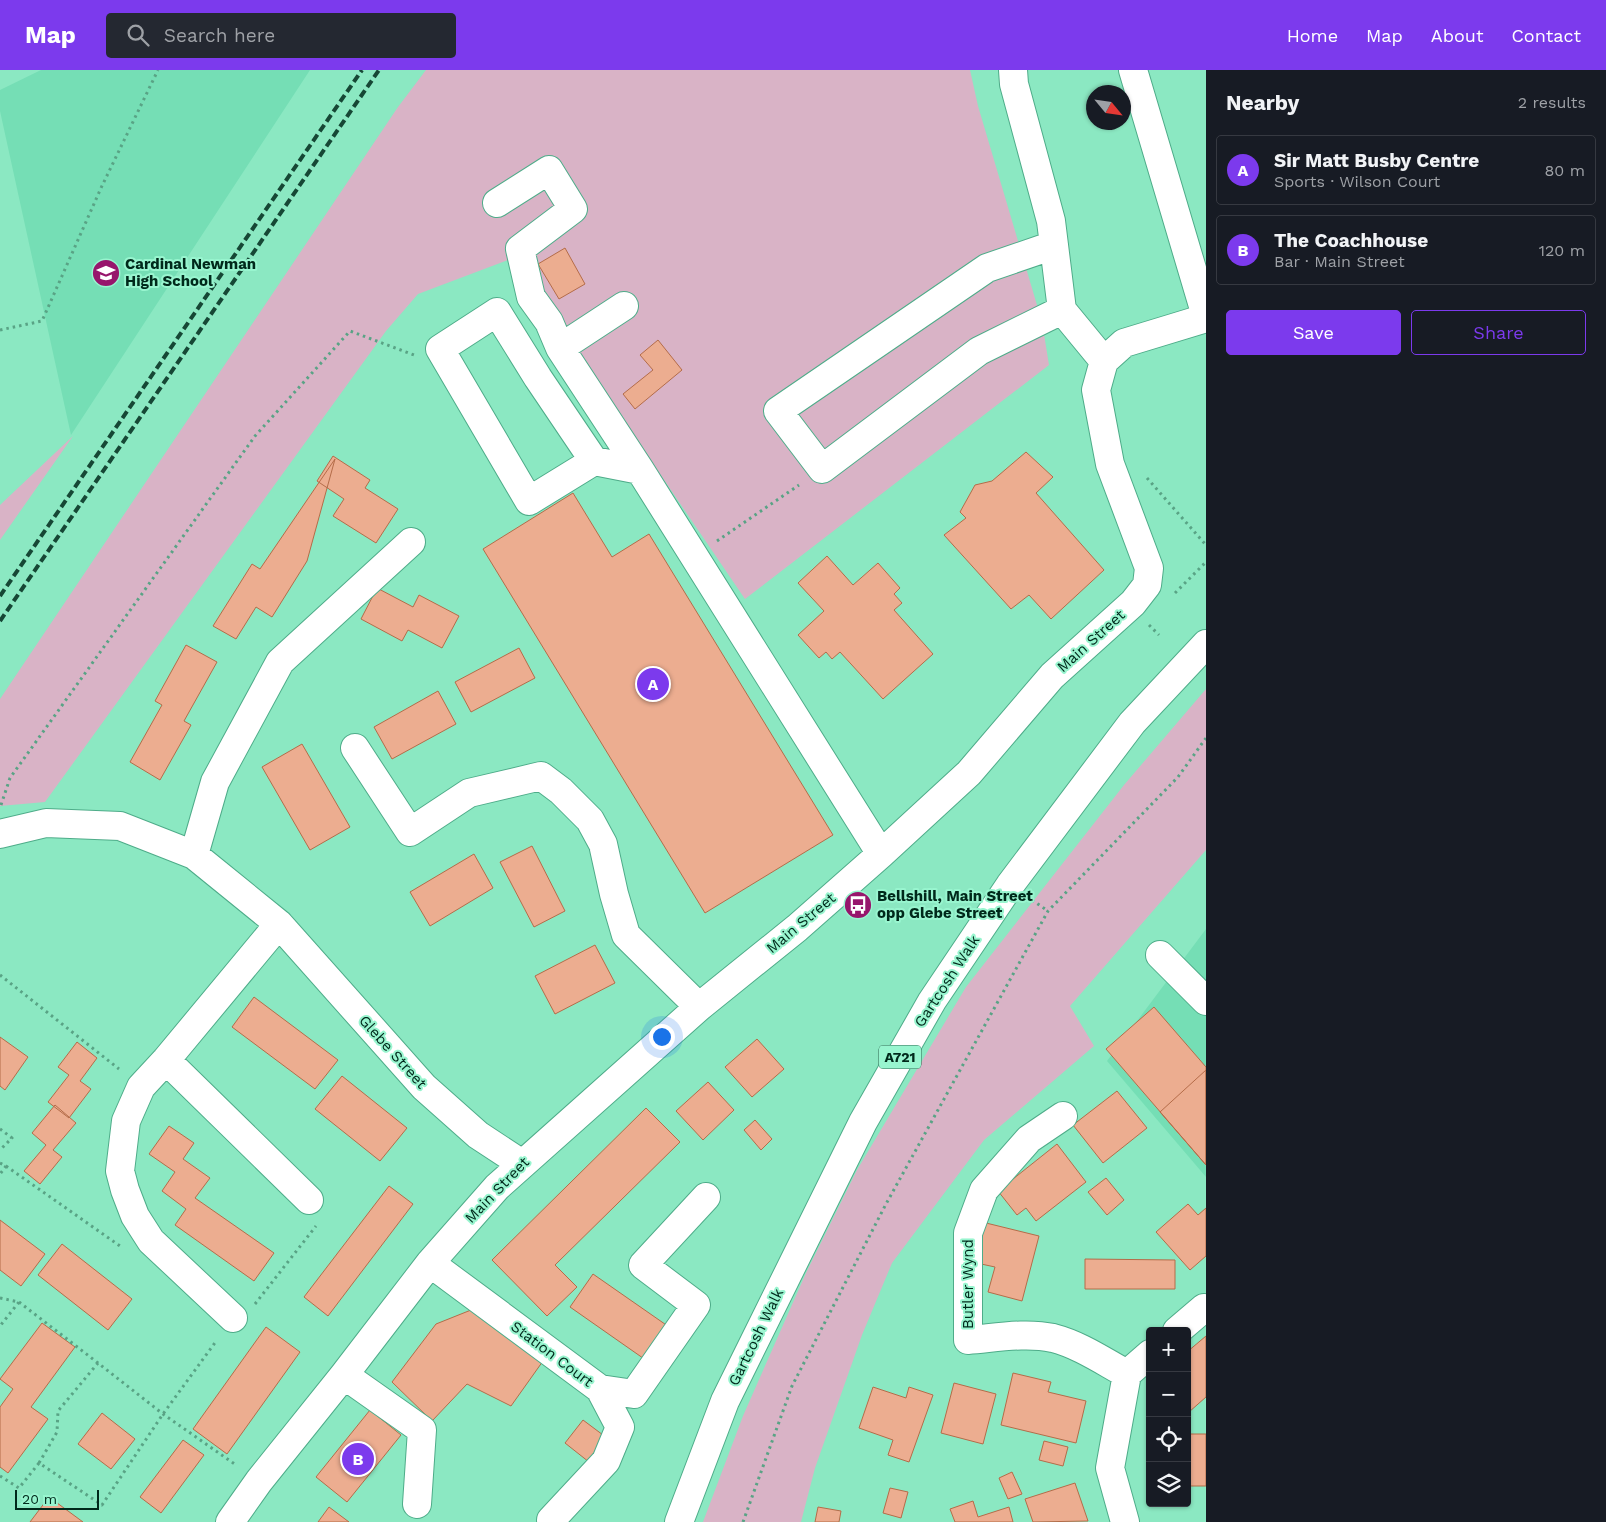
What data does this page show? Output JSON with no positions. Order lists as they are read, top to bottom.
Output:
{
  "streets": {
    "street": [
      "Main Street",
      "Gartcosh Walk",
      "Glebe Street",
      "A721",
      "Butler Wynd",
      "Station Court"
    ]
  },
  "crossings": [
    ["Main Street", "Glebe Street"],
    ["Main Street", "Station Court"]
  ],
  "places": {
    "school or university": ["Cardinal Newman High School"],
    "bus stop": ["Bellshill, Main Street opp Glebe Street"]
  },
  "scale_bar": "20 m",
  "north": "bottom right",
  "page": {
    "header": "Map",
    "search": "Search here",
    "nav": [
      "Home",
      "Map",
      "About",
      "Contact"
    ],
    "heading": ["Nearby", "2 results"],
    "list": [
      {
        "mark": "A",
        "name": "Sir Matt Busby Centre",
        "note": "Sports · Wilson Court",
        "value": "80 m"
      },
      {
        "mark": "B",
        "name": "The Coachhouse",
        "note": "Bar · Main Street",
        "value": "120 m"
      }
    ],
    "buttons": ["Save", "Share"],
    "pins": ["A", "B"],
    "map_buttons": ["+", "−"],
    "scale": "20 m"
  }
}
